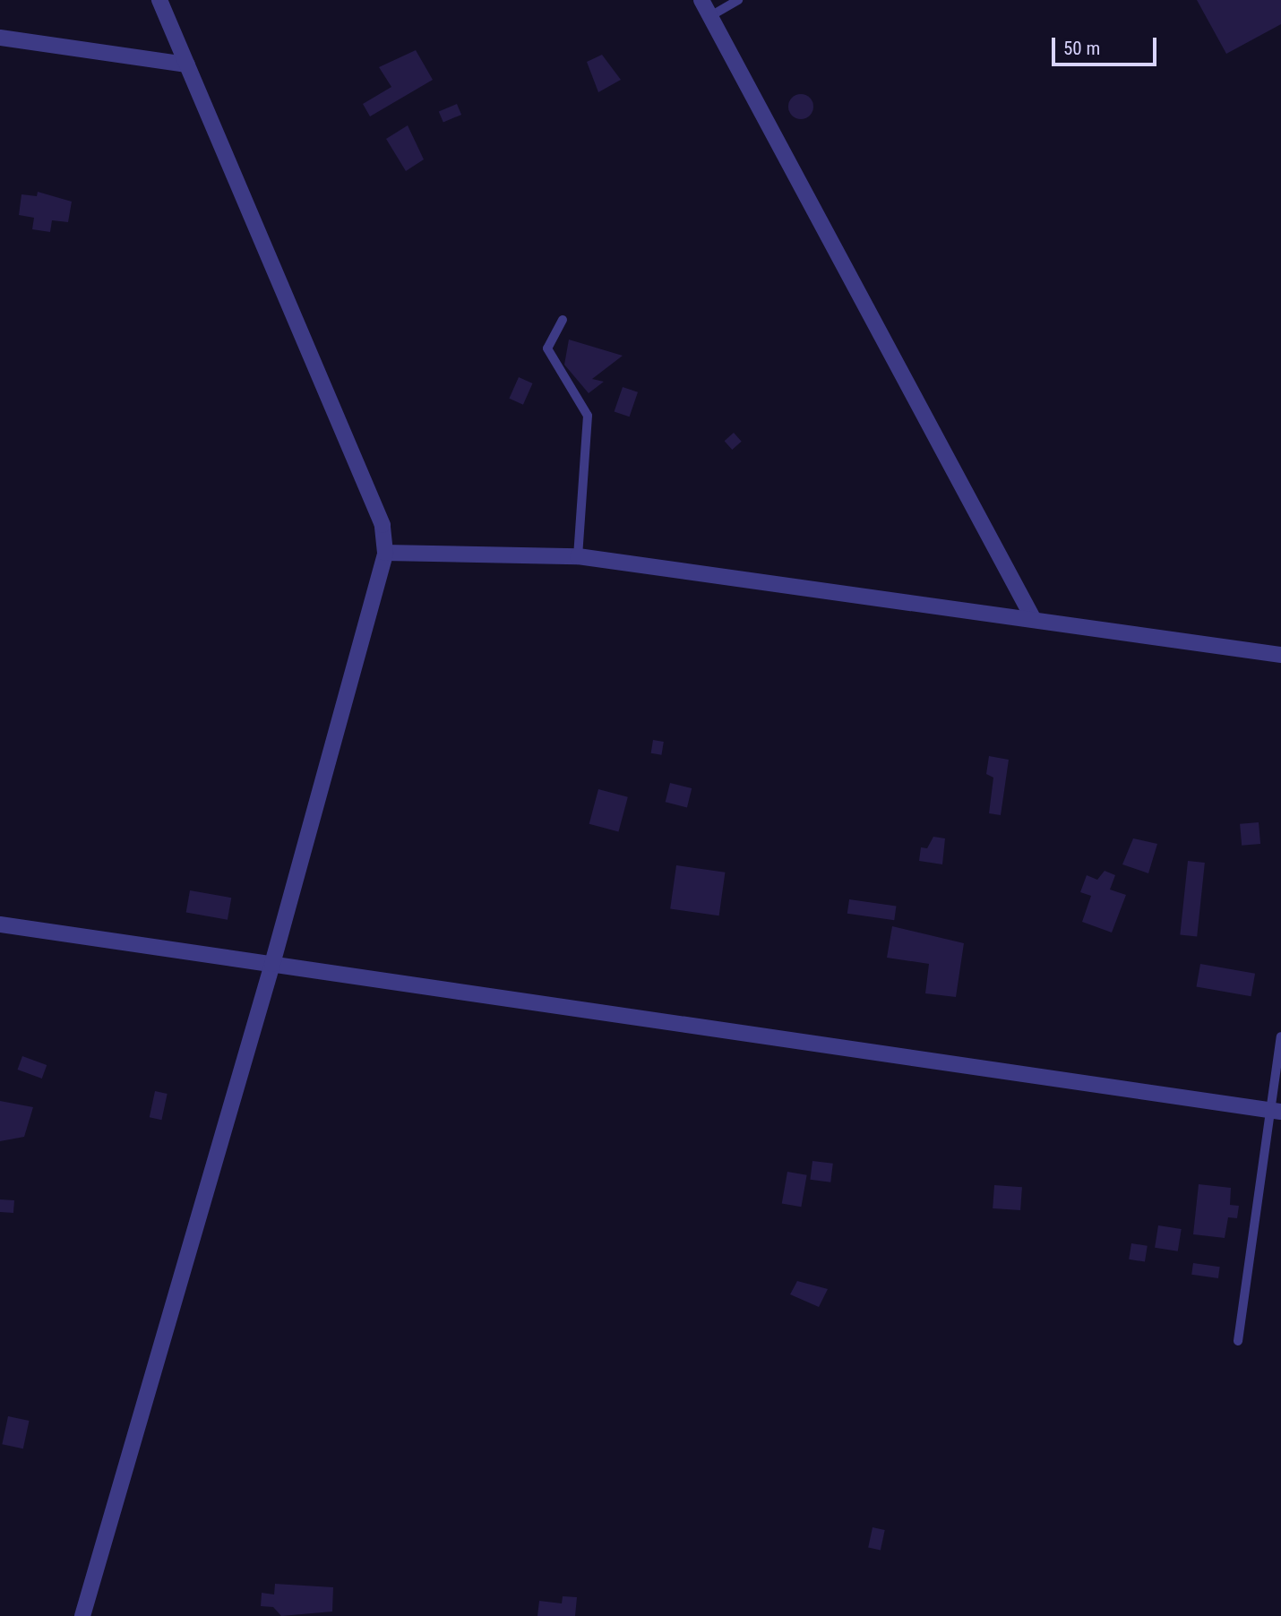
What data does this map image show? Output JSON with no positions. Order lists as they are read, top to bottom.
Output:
{
  "scale_bar": "50 m"
}
